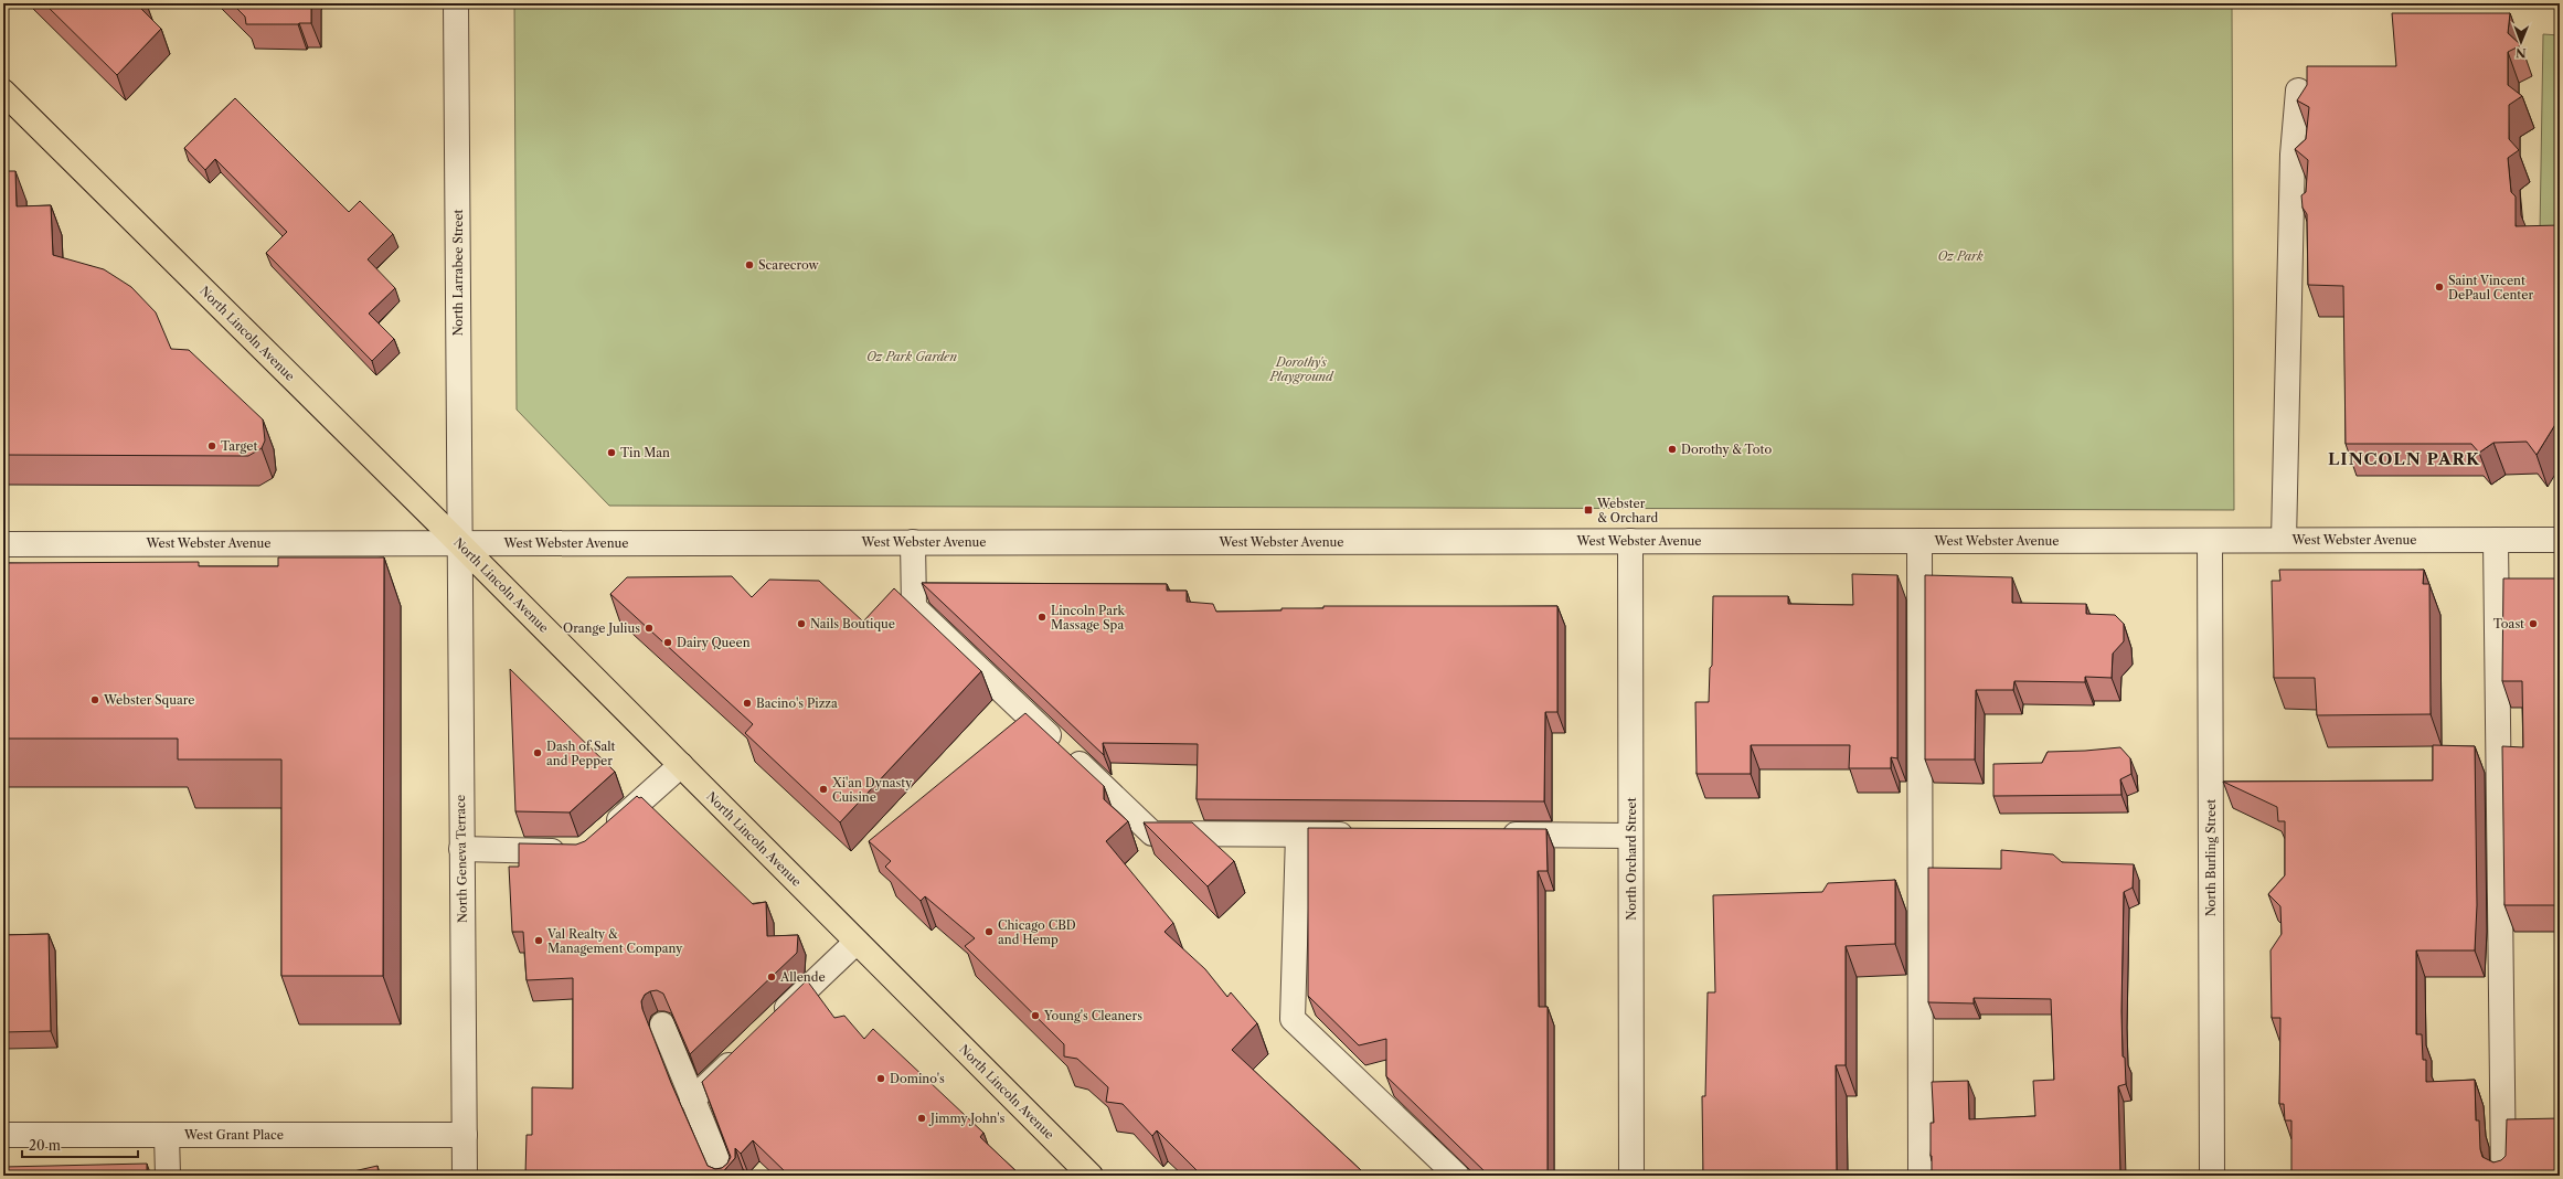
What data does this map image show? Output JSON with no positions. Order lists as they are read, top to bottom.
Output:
{
  "streets": {
    "main road": ["North Lincoln Avenue"],
    "street": [
      "North Larrabee Street",
      "West Webster Avenue",
      "North Burling Street",
      "North Geneva Terrace",
      "North Orchard Street",
      "West Grant Place"
    ]
  },
  "crossings": [
    ["North Larrabee Street", "North Lincoln Avenue"],
    ["North Larrabee Street", "West Webster Avenue"],
    ["North Larrabee Street", "North Geneva Terrace"],
    ["North Lincoln Avenue", "West Webster Avenue"],
    ["North Lincoln Avenue", "North Geneva Terrace"],
    ["West Webster Avenue", "North Burling Street"],
    ["West Webster Avenue", "North Geneva Terrace"],
    ["West Webster Avenue", "North Orchard Street"],
    ["North Geneva Terrace", "West Grant Place"]
  ],
  "districts": ["LINCOLN PARK"],
  "parks": ["Oz Park", "Oz Park Garden", "Dorothy's Playground"],
  "places": {
    "other": [
      "Scarecrow",
      "Saint Vincent DePaul Center",
      "Target",
      "Dorothy & Toto",
      "Tin Man",
      "Lincoln Park Massage Spa",
      "Nails Boutique",
      "Toast",
      "Orange Julius",
      "Dairy Queen",
      "Webster Square",
      "Bacino's Pizza",
      "Dash of Salt and Pepper",
      "Xi'an Dynasty Cuisine",
      "Chicago CBD and Hemp",
      "Val Realty & Management Company",
      "Allende",
      "Young's Cleaners",
      "Domino's",
      "Jimmy John's"
    ],
    "transit": ["Webster & Orchard"]
  },
  "scale_bar": "20 m",
  "north": "bottom"
}
